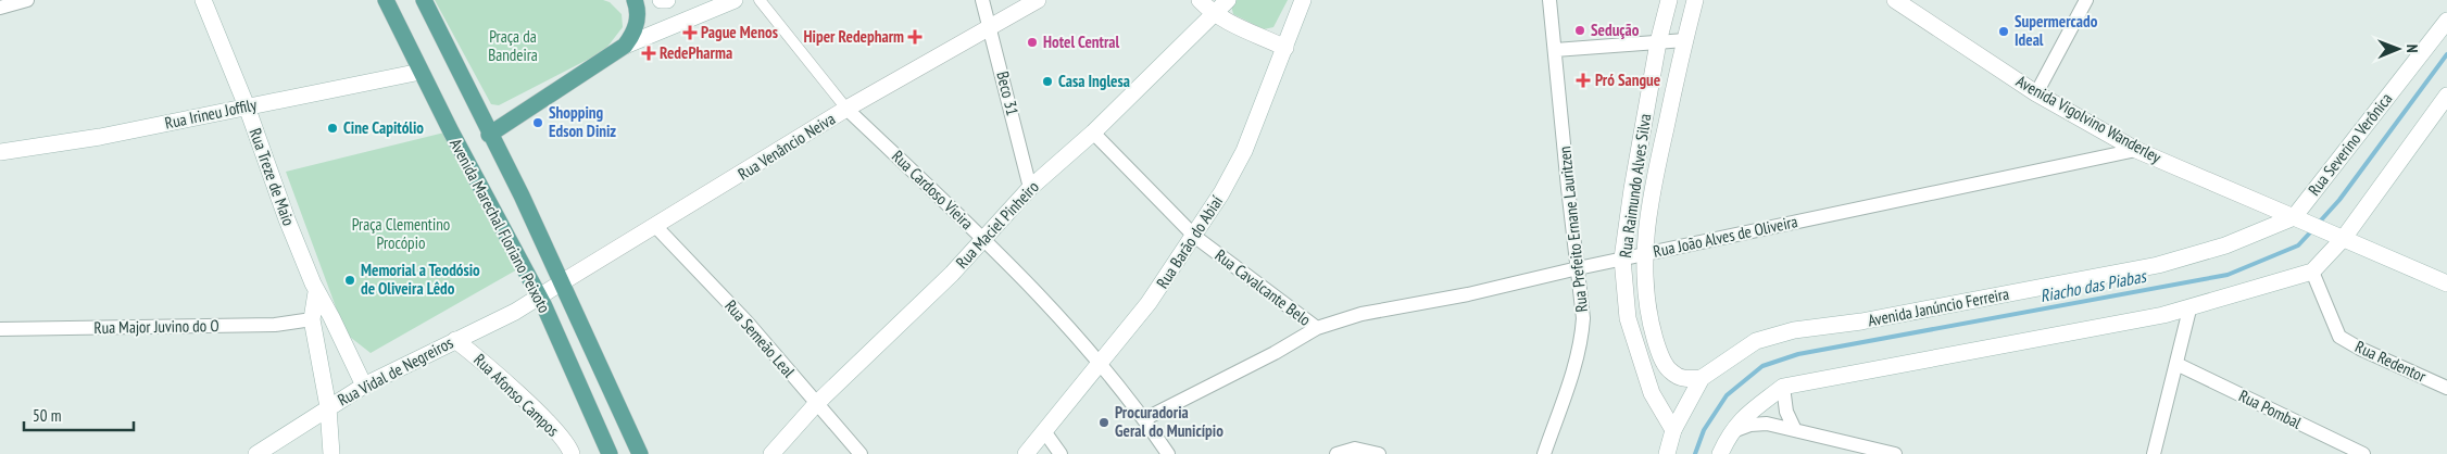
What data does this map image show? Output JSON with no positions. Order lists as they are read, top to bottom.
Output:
{
  "streets": {
    "main road": [
      "Rua Irineu Joffily",
      "Avenida Vigolvino Wanderley",
      "Rua Severino Verônica",
      "Rua Venâncio Neiva",
      "Rua Treze de Maio",
      "Rua Raimundo Alves Silva",
      "Rua Maciel Pinheiro",
      "Avenida Marechal Floriano Peixoto",
      "Rua Barão do Abiaí",
      "Avenida Janúncio Ferreira",
      "Rua Vidal de Negreiros",
      "Rua Afonso Campos"
    ],
    "street": [
      "Beco 31",
      "Rua Cardoso Vieira",
      "Rua Prefeito Ernane Lauritzen",
      "Rua João Alves de Oliveira",
      "Rua Cavalcante Belo",
      "Rua Major Juvino do O",
      "Rua Semeão Leal",
      "Rua Redentor",
      "Rua Pombal"
    ]
  },
  "crossings": [
    ["Beco 31", "Rua Venâncio Neiva"],
    ["Beco 31", "Rua Maciel Pinheiro"],
    ["Rua Irineu Joffily", "Rua Treze de Maio"],
    ["Rua Irineu Joffily", "Avenida Marechal Floriano Peixoto"],
    ["Avenida Vigolvino Wanderley", "Rua Severino Verônica"],
    ["Avenida Vigolvino Wanderley", "Rua João Alves de Oliveira"],
    ["Avenida Vigolvino Wanderley", "Avenida Janúncio Ferreira"],
    ["Rua Severino Verônica", "Avenida Janúncio Ferreira"],
    ["Rua Venâncio Neiva", "Rua Cardoso Vieira"],
    ["Rua Venâncio Neiva", "Avenida Marechal Floriano Peixoto"],
    ["Rua Venâncio Neiva", "Rua Semeão Leal"],
    ["Rua Venâncio Neiva", "Rua Vidal de Negreiros"],
    ["Rua Treze de Maio", "Rua Vidal de Negreiros"],
    ["Rua Raimundo Alves Silva", "Rua João Alves de Oliveira"],
    ["Rua Raimundo Alves Silva", "Avenida Janúncio Ferreira"],
    ["Rua Cardoso Vieira", "Rua Maciel Pinheiro"],
    ["Rua Cardoso Vieira", "Rua João Alves de Oliveira"],
    ["Rua Cardoso Vieira", "Rua Barão do Abiaí"],
    ["Rua Maciel Pinheiro", "Rua Cavalcante Belo"],
    ["Rua Maciel Pinheiro", "Rua Semeão Leal"],
    ["Avenida Marechal Floriano Peixoto", "Rua Vidal de Negreiros"],
    ["Rua Prefeito Ernane Lauritzen", "Rua João Alves de Oliveira"],
    ["Rua João Alves de Oliveira", "Rua Cavalcante Belo"],
    ["Rua Barão do Abiaí", "Rua Cavalcante Belo"],
    ["Rua Vidal de Negreiros", "Rua Afonso Campos"]
  ],
  "water": ["Riacho das Piabas"],
  "parks": ["Praça da Bandeira", "Praça Clementino Procópio"],
  "places": {
    "other": [
      "Sedução",
      "Supermercado Ideal",
      "Hotel Central",
      "Casa Inglesa",
      "Shopping Edson Diniz",
      "Cine Capitólio",
      "Memorial a Teodósio de Oliveira Lêdo",
      "Procuradoria Geral do Município"
    ],
    "health": [
      "Pague Menos",
      "Hiper Redepharm",
      "RedePharma",
      "Pró Sangue"
    ]
  },
  "scale_bar": "50 m",
  "north": "right"
}
